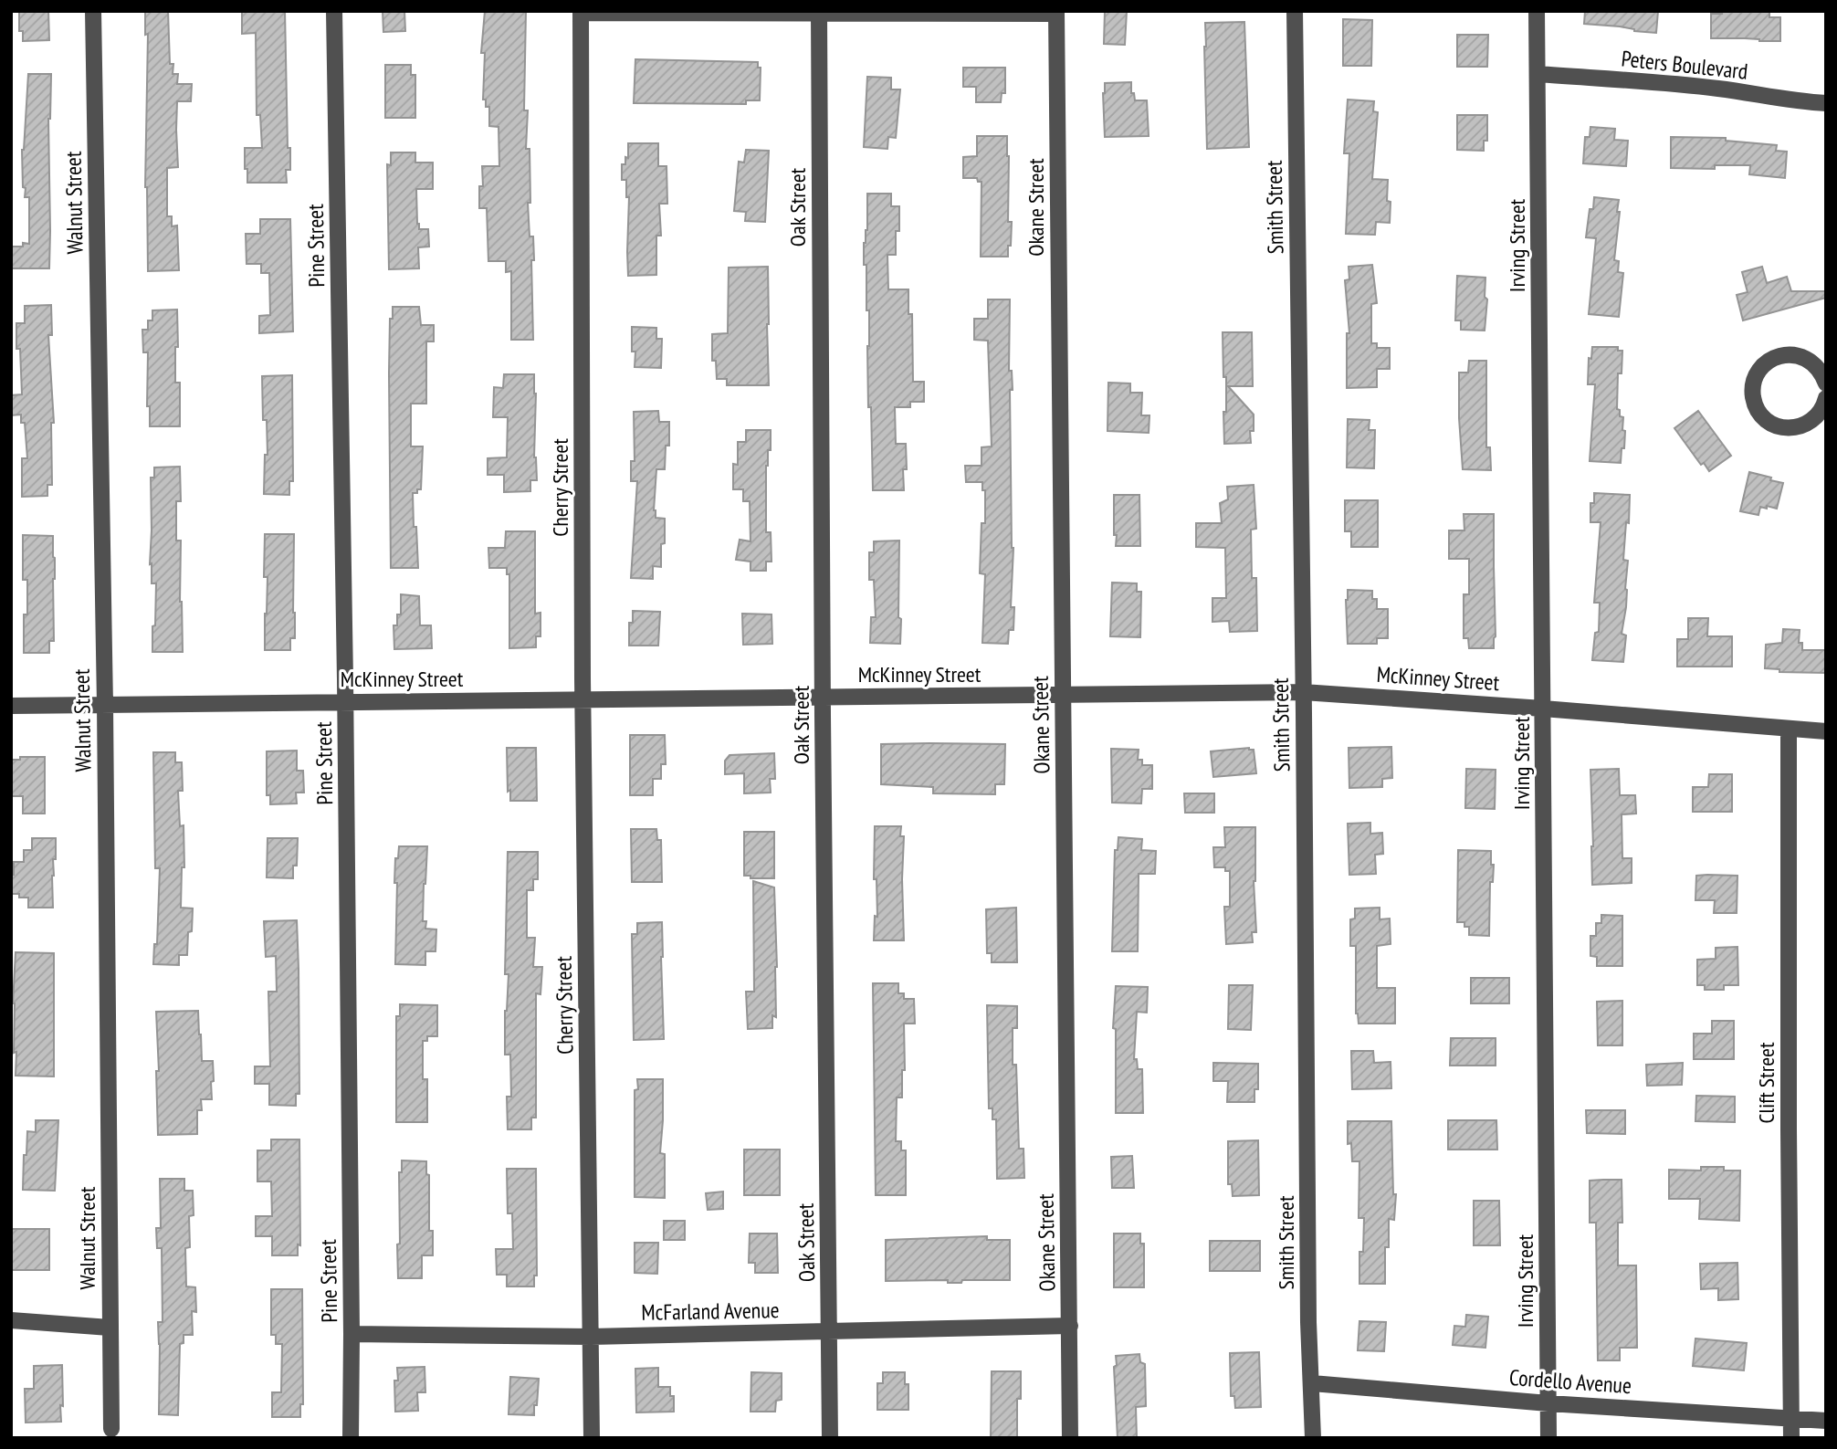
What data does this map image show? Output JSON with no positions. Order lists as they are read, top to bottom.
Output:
{
  "streets": {
    "street": [
      "Peters Boulevard",
      "Walnut Street",
      "Oak Street",
      "Okane Street",
      "Smith Street",
      "Pine Street",
      "Irving Street",
      "Cherry Street",
      "McKinney Street",
      "Clift Street",
      "McFarland Avenue",
      "Cordello Avenue"
    ]
  },
  "crossings": [
    ["Peters Boulevard", "Irving Street"],
    ["Walnut Street", "McKinney Street"],
    ["Oak Street", "Cherry Street"],
    ["Oak Street", "McKinney Street"],
    ["Oak Street", "McFarland Avenue"],
    ["Okane Street", "Cherry Street"],
    ["Okane Street", "McKinney Street"],
    ["Okane Street", "McFarland Avenue"],
    ["Smith Street", "McKinney Street"],
    ["Smith Street", "Cordello Avenue"],
    ["Pine Street", "McKinney Street"],
    ["Pine Street", "McFarland Avenue"],
    ["Irving Street", "McKinney Street"],
    ["Irving Street", "Cordello Avenue"],
    ["Cherry Street", "McKinney Street"],
    ["Cherry Street", "McFarland Avenue"],
    ["McKinney Street", "Clift Street"],
    ["Clift Street", "Cordello Avenue"]
  ]
}
